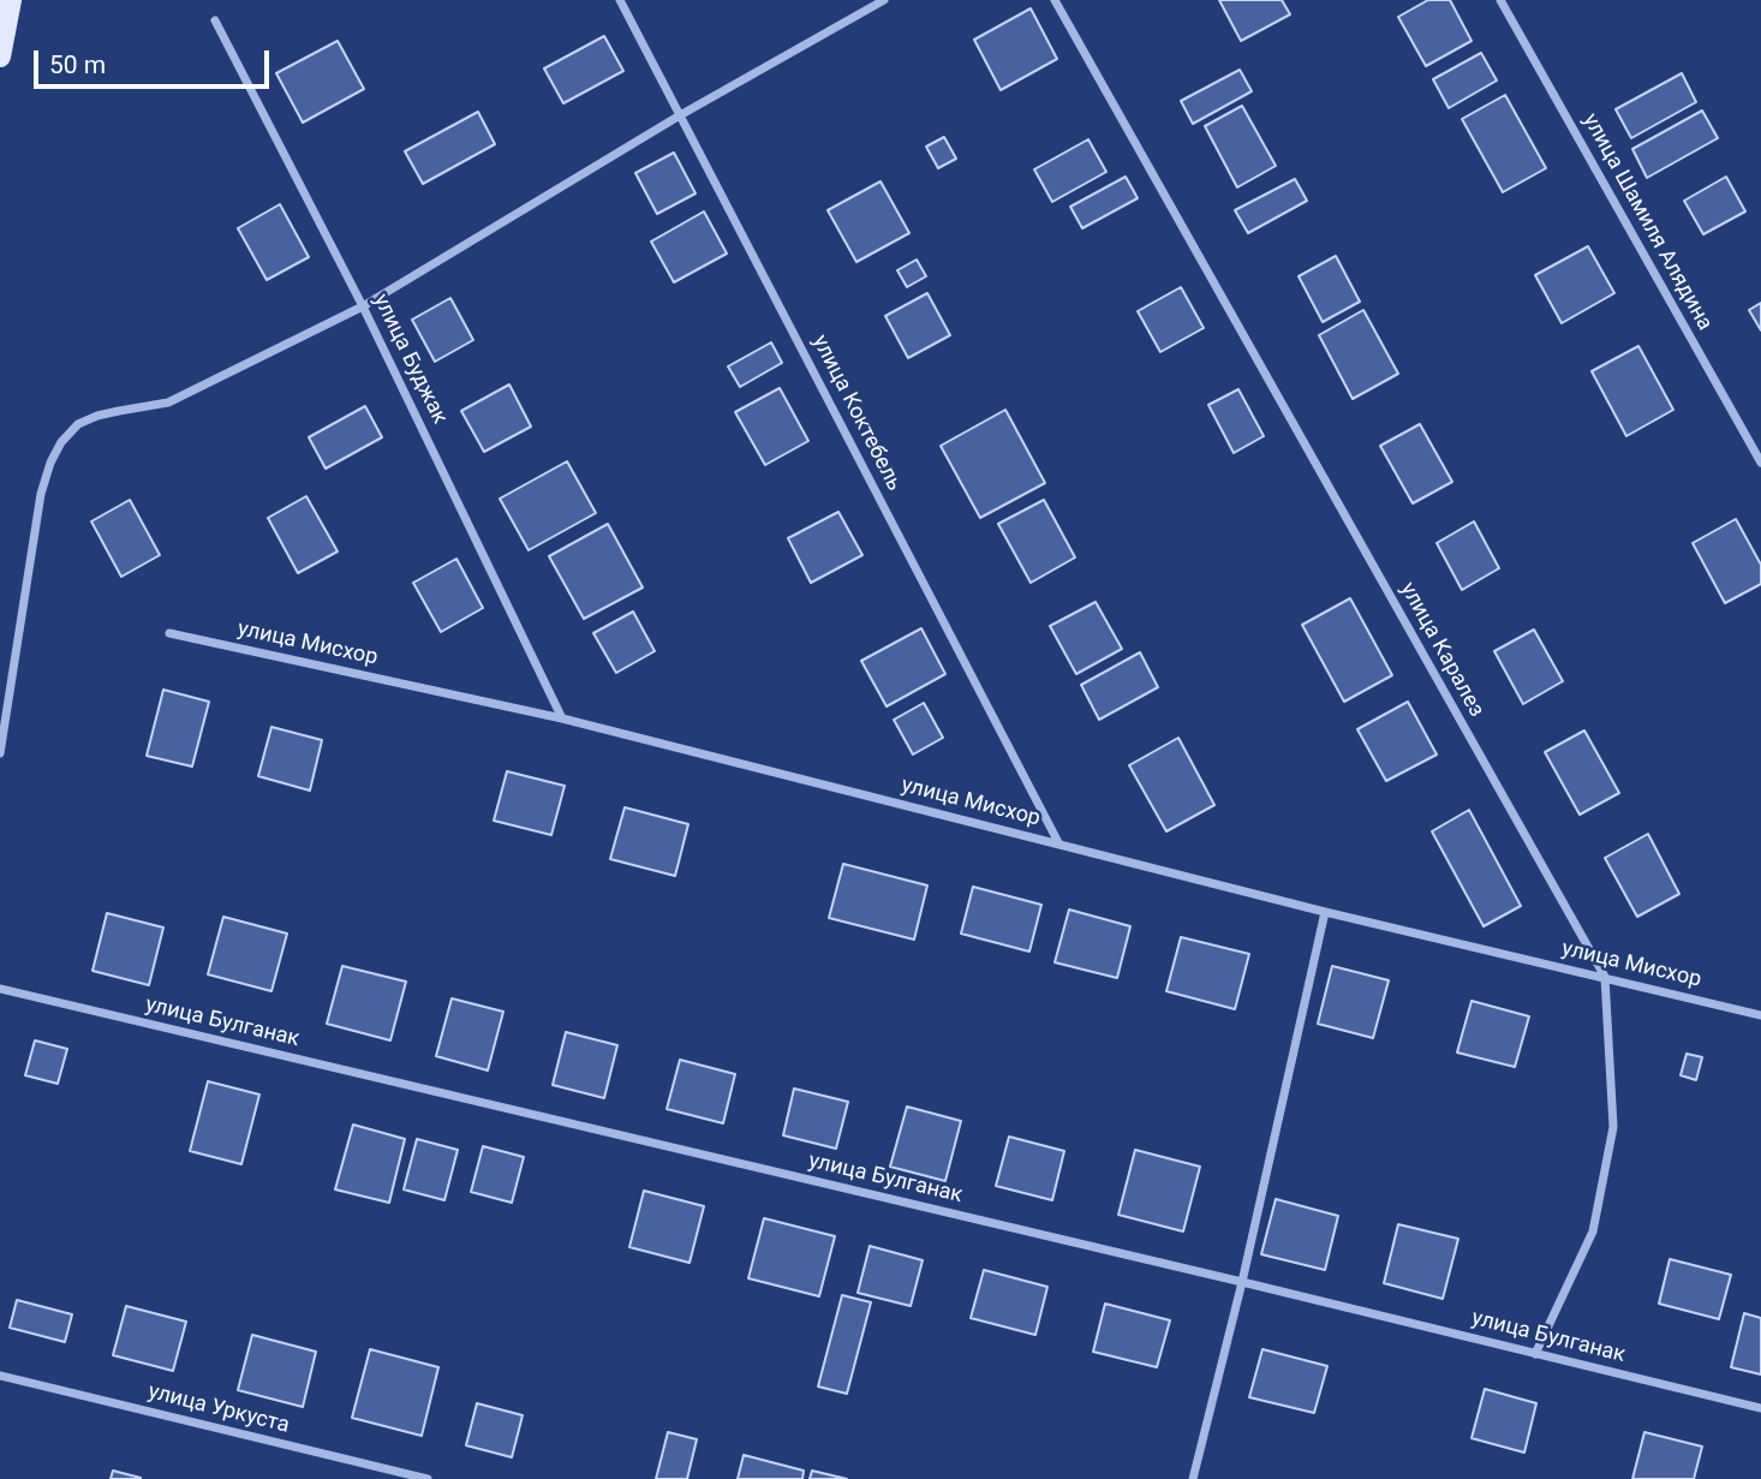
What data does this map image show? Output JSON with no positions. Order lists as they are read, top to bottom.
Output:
{
  "streets": {
    "street": [
      "улица Шамиля Алядина",
      "улица Буджак",
      "улица Коктебель",
      "улица Мисхор",
      "улица Каралез",
      "улица Булганак",
      "улица Уркуста"
    ]
  },
  "crossings": [
    ["улица Буджак", "улица Мисхор"],
    ["улица Коктебель", "улица Мисхор"],
    ["улица Мисхор", "улица Каралез"],
    ["улица Каралез", "улица Булганак"]
  ],
  "scale_bar": "50 m"
}
